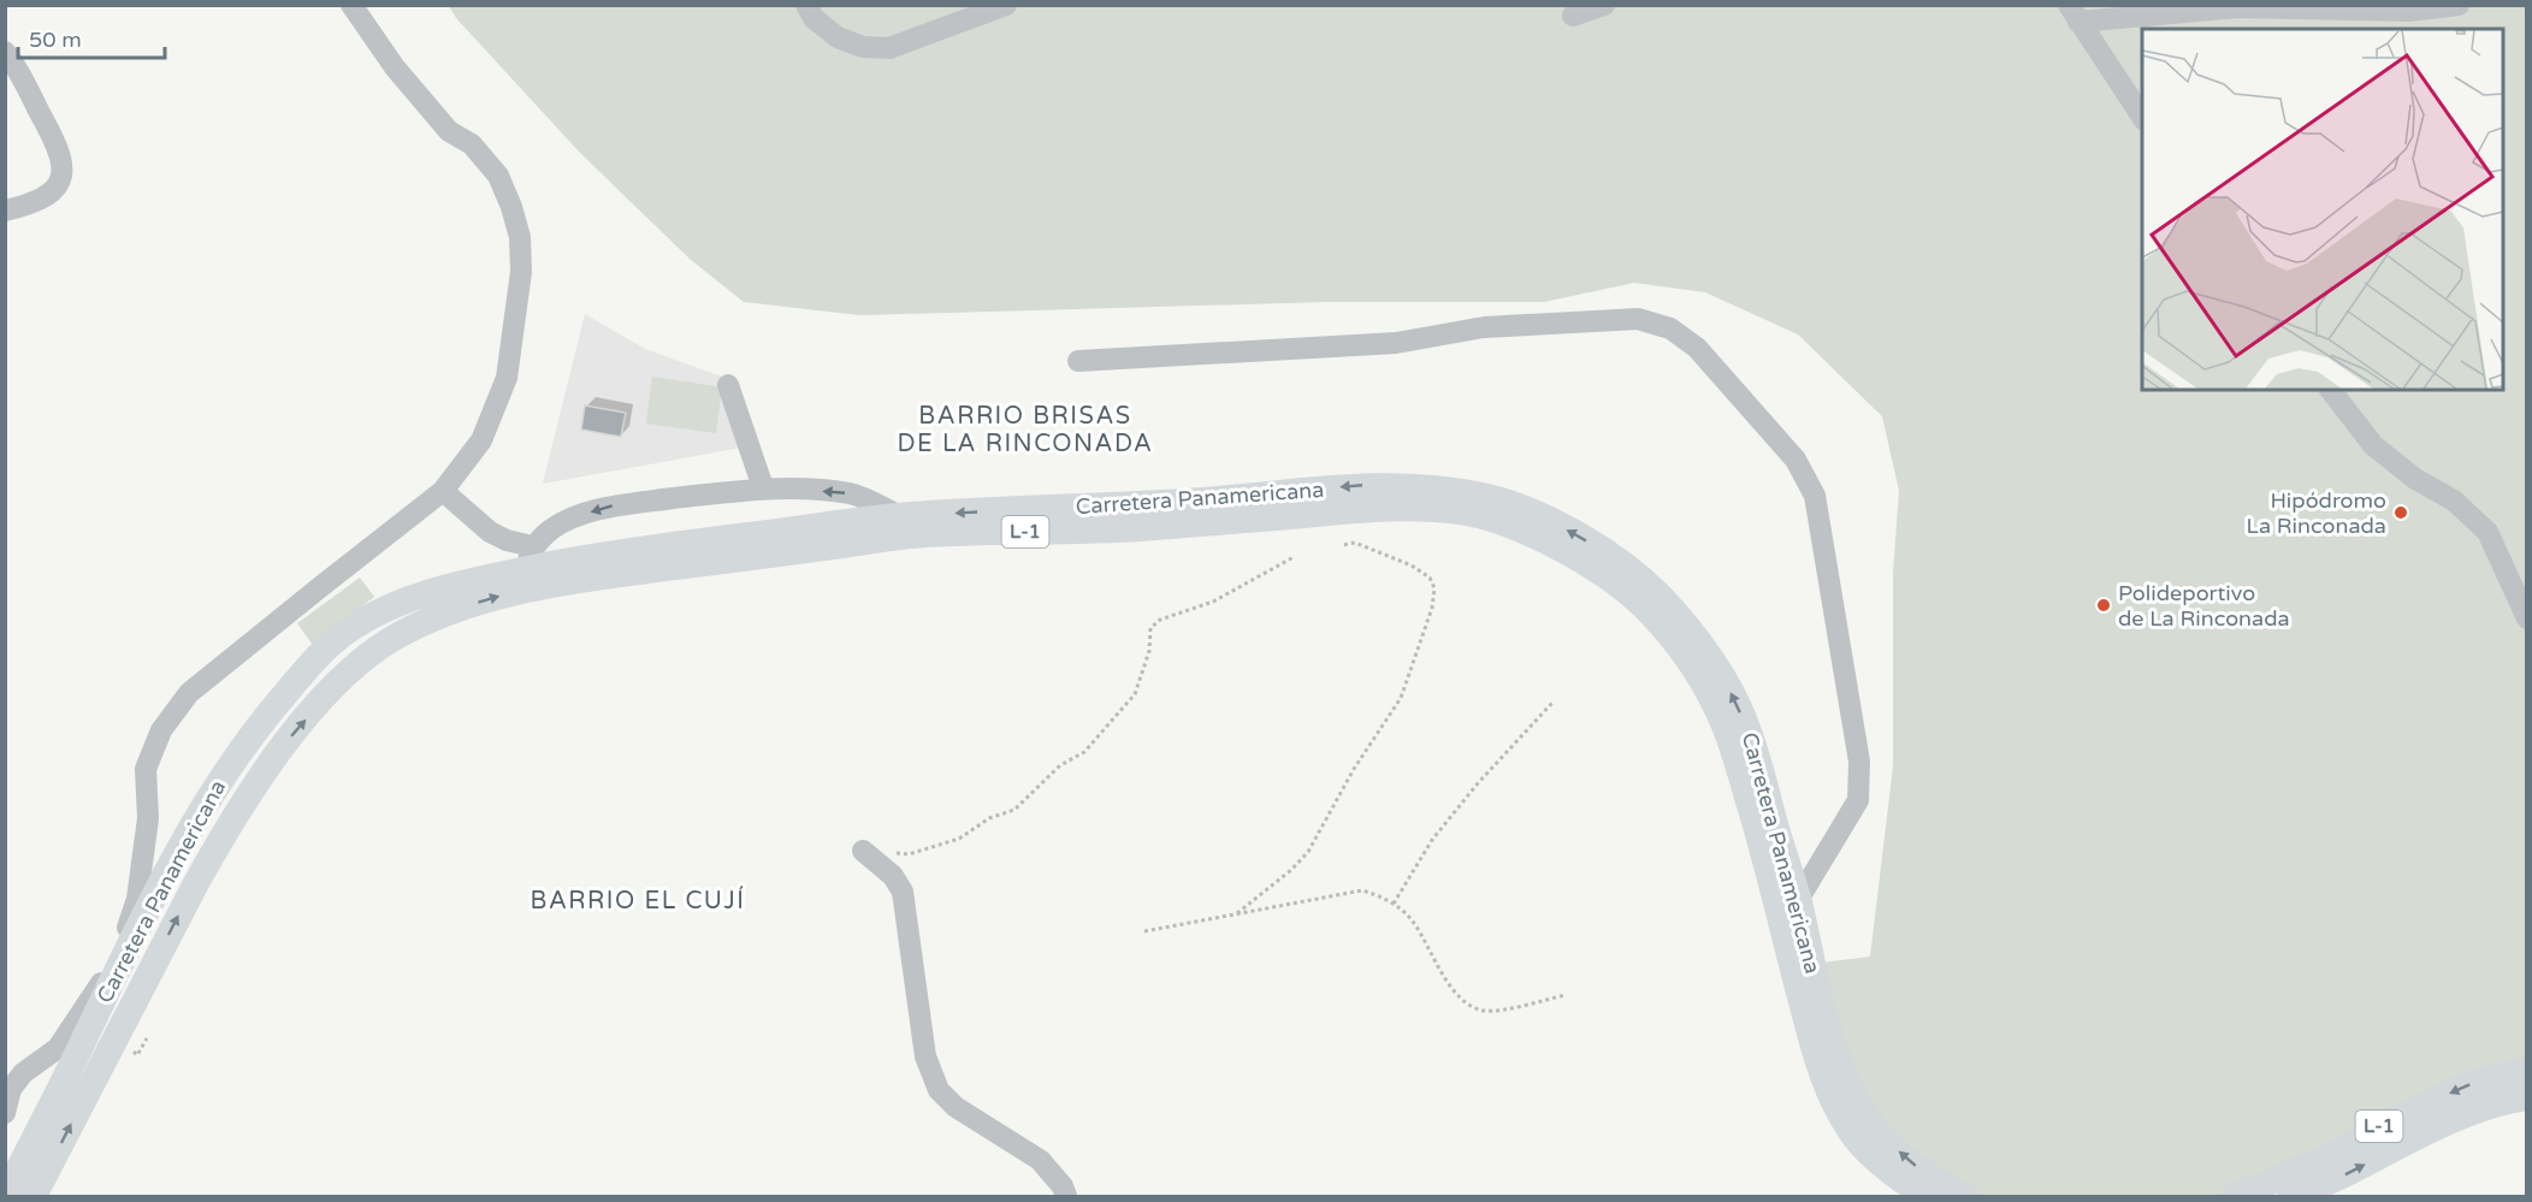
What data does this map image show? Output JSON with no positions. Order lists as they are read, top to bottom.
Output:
{
  "streets": {
    "main road": ["Carretera Panamericana", "L-1"]
  },
  "districts": ["BARRIO BRISAS DE LA RINCONADA", "BARRIO EL CUJÍ"],
  "places": ["Hipódromo La Rinconada", "Polideportivo de La Rinconada"],
  "scale_bar": "50 m"
}
